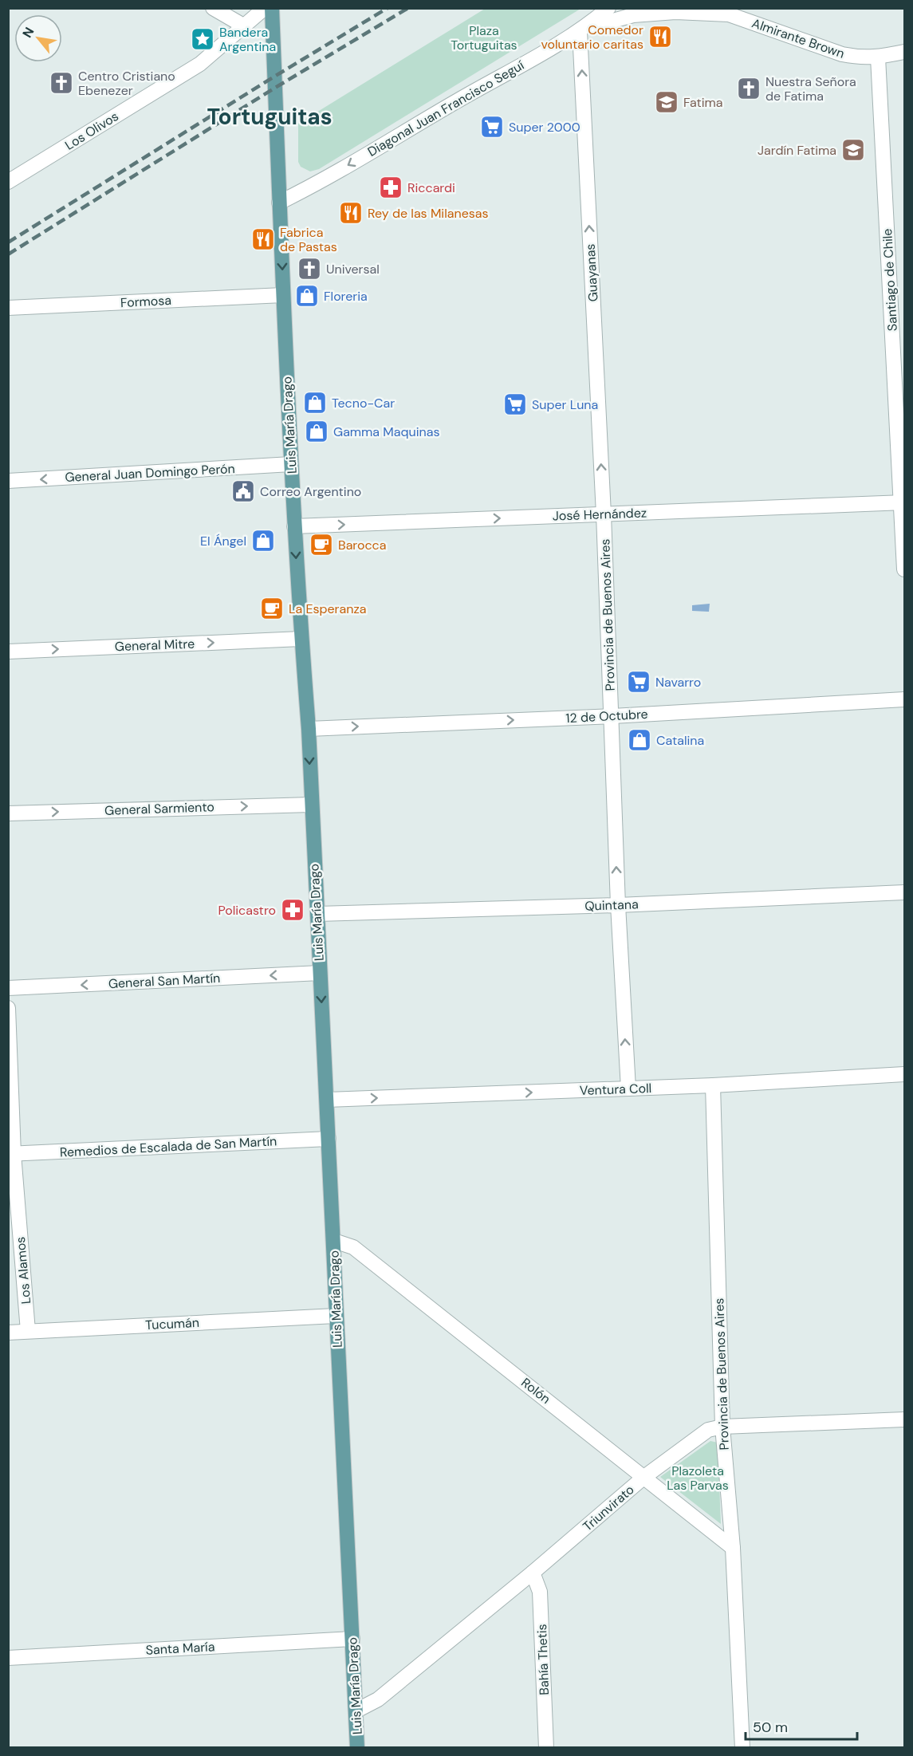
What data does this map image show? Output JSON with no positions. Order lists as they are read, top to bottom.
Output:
{
  "streets": {
    "main road": ["Luis María Drago"],
    "street": [
      "Almirante Brown",
      "Diagonal Juan Francisco Seguí",
      "Los Olivos",
      "Guayanas",
      "Santiago de Chile",
      "Formosa",
      "General Juan Domingo Perón",
      "José Hernández",
      "Provincia de Buenos Aires",
      "General Mitre",
      "12 de Octubre",
      "General Sarmiento",
      "Quintana",
      "General San Martín",
      "Ventura Coll",
      "Remedios de Escalada de San Martín",
      "Los Alamos",
      "Tucumán",
      "Rolón",
      "Triunvirato",
      "Santa María",
      "Bahía Thetis"
    ]
  },
  "crossings": [
    ["Almirante Brown", "Diagonal Juan Francisco Seguí"],
    ["Almirante Brown", "Guayanas"],
    ["Almirante Brown", "Santiago de Chile"],
    ["Diagonal Juan Francisco Seguí", "Guayanas"],
    ["Diagonal Juan Francisco Seguí", "Luis María Drago"],
    ["Guayanas", "José Hernández"],
    ["Guayanas", "Provincia de Buenos Aires"],
    ["Santiago de Chile", "José Hernández"],
    ["Formosa", "Luis María Drago"],
    ["Luis María Drago", "General Juan Domingo Perón"],
    ["Luis María Drago", "José Hernández"],
    ["Luis María Drago", "General Mitre"],
    ["Luis María Drago", "12 de Octubre"],
    ["Luis María Drago", "General Sarmiento"],
    ["Luis María Drago", "Quintana"],
    ["Luis María Drago", "General San Martín"],
    ["Luis María Drago", "Ventura Coll"],
    ["Luis María Drago", "Remedios de Escalada de San Martín"],
    ["Luis María Drago", "Tucumán"],
    ["Luis María Drago", "Rolón"],
    ["Luis María Drago", "Triunvirato"],
    ["Luis María Drago", "Santa María"],
    ["José Hernández", "Provincia de Buenos Aires"],
    ["Provincia de Buenos Aires", "12 de Octubre"],
    ["Provincia de Buenos Aires", "Quintana"],
    ["Provincia de Buenos Aires", "Ventura Coll"],
    ["Provincia de Buenos Aires", "Rolón"],
    ["Provincia de Buenos Aires", "Triunvirato"],
    ["Remedios de Escalada de San Martín", "Los Alamos"],
    ["Los Alamos", "Tucumán"],
    ["Rolón", "Triunvirato"],
    ["Triunvirato", "Bahía Thetis"]
  ],
  "one_way": [
    "Diagonal Juan Francisco Seguí",
    "Guayanas",
    "General Juan Domingo Perón",
    "José Hernández",
    "General Mitre",
    "12 de Octubre",
    "General Sarmiento",
    "General San Martín",
    "Ventura Coll"
  ],
  "districts": ["Tortuguitas"],
  "parks": ["Plaza Tortuguitas", "Plazoleta Las Parvas"],
  "places": {
    "restaurant": ["Comedor voluntario caritas", "Rey de las Milanesas", "Fabrica de Pastas"],
    "place": ["Bandera Argentina"],
    "church": ["Centro Cristiano Ebenezer", "Nuestra Señora de Fatima", "Universal"],
    "school or university": ["Fatima", "Jardín Fatima"],
    "supermarket": ["Super 2000", "Super Luna", "Navarro"],
    "pharmacy": ["Riccardi", "Policastro"],
    "shop": [
      "Floreria",
      "Tecno-Car",
      "Gamma Maquinas",
      "El Ángel",
      "Catalina"
    ],
    "public building": ["Correo Argentino"],
    "cafe": ["Barocca", "La Esperanza"]
  },
  "scale_bar": "50 m",
  "north": "top left"
}
